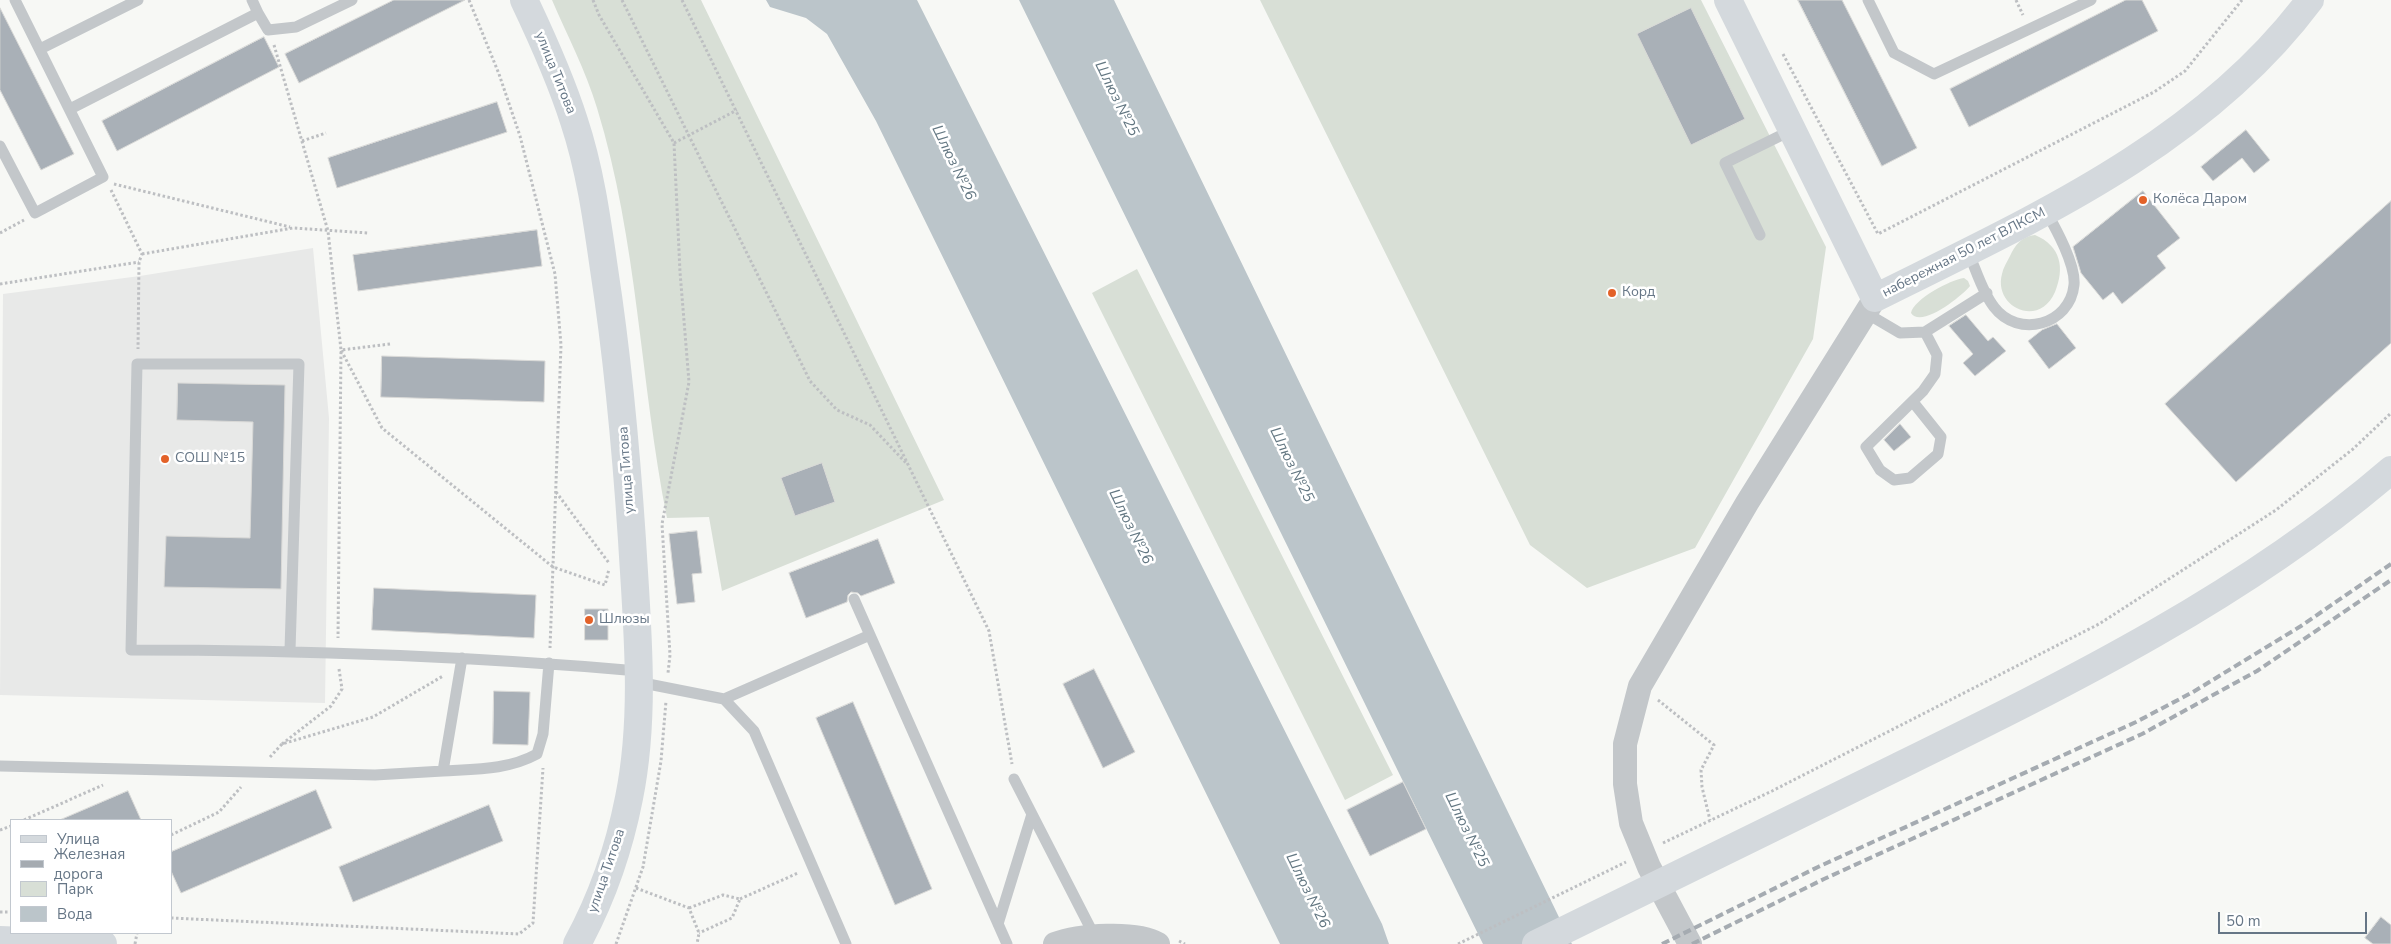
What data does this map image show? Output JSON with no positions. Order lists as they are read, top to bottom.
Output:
{
  "streets": {
    "main road": ["улица Титова", "набережная 50 лет ВЛКСМ"]
  },
  "water": ["Шлюз №25", "Шлюз №26"],
  "places": [
    "Колёса Даром",
    "Корд",
    "СОШ №15",
    "Шлюзы"
  ],
  "legend": [
    "Улица",
    "Железная дорога",
    "Парк",
    "Вода"
  ],
  "scale_bar": "50 m"
}
